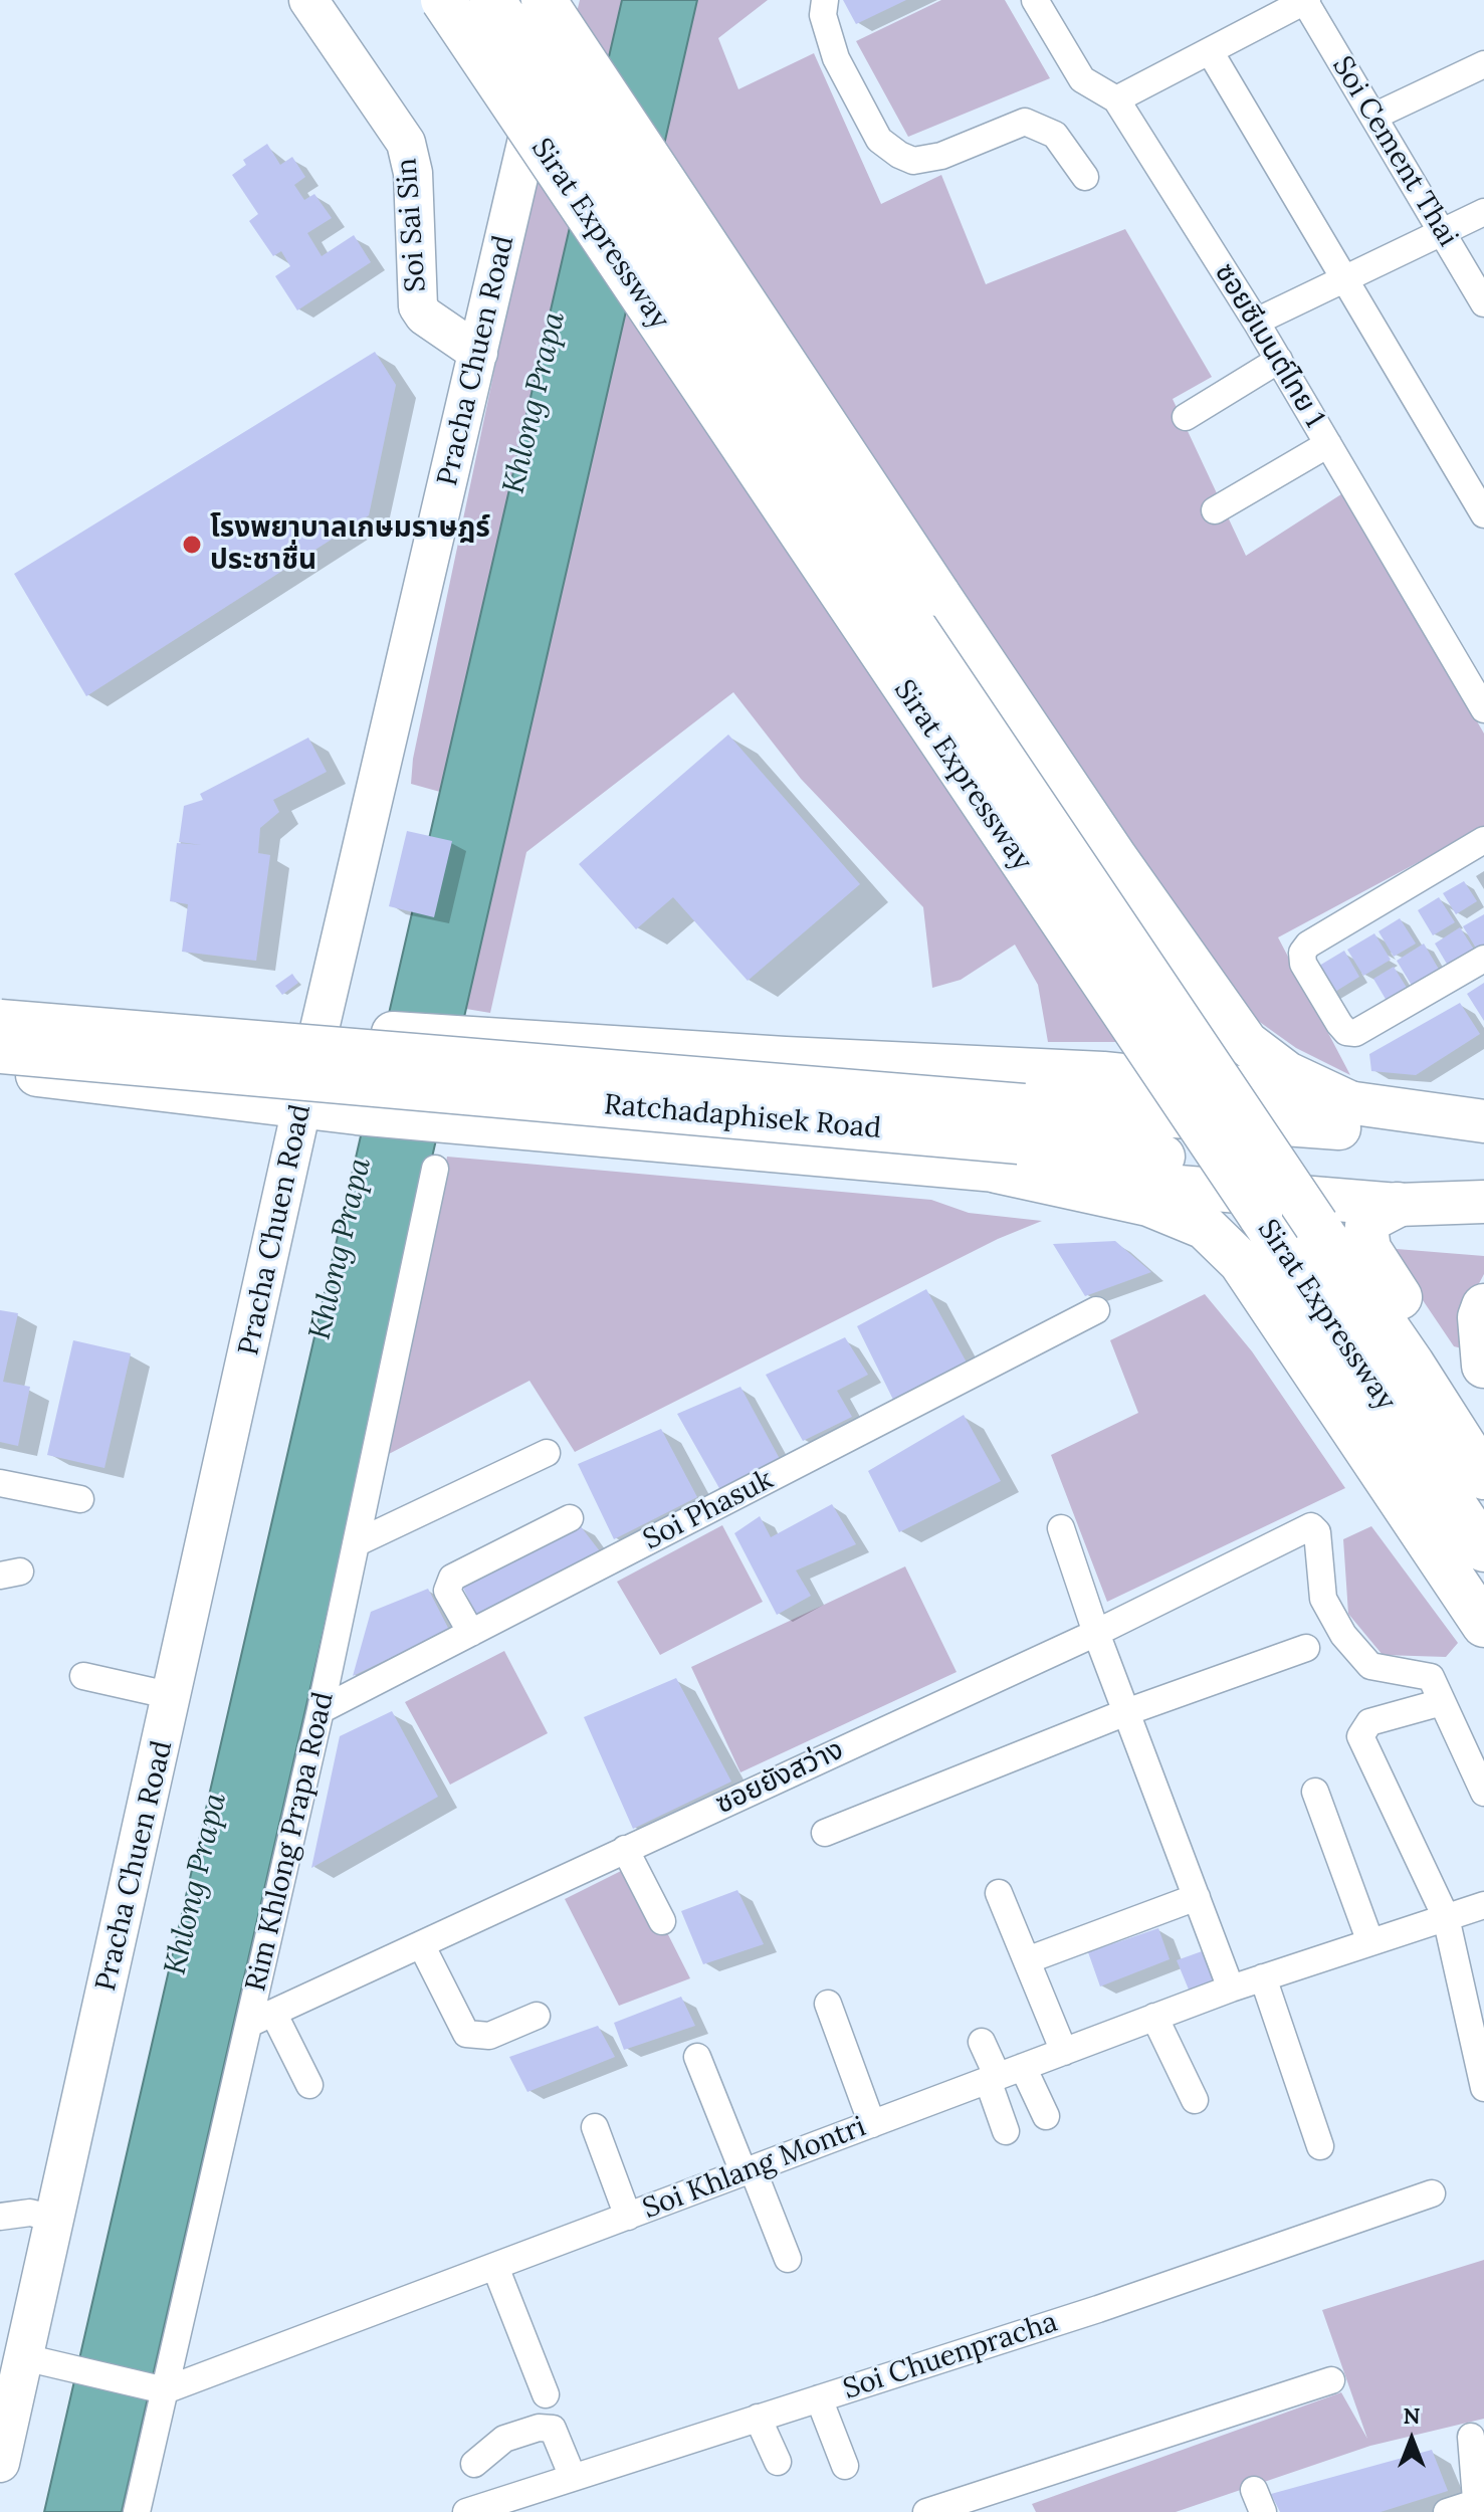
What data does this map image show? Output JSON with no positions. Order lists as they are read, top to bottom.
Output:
{
  "streets": {
    "highway": ["Sirat Expressway"],
    "main road": ["Soi Sai Sin", "Pracha Chuen Road", "Ratchadaphisek Road"],
    "street": [
      "Soi Cement Thai",
      "ซอยซีเมนต์ไทย 1",
      "Soi Phasuk",
      "ซอยยังสว่าง",
      "Rim Khlong Prapa Road",
      "Soi Khlang Montri",
      "Soi Chuenpracha"
    ]
  },
  "crossings": [
    ["Soi Sai Sin", "Pracha Chuen Road"],
    ["Pracha Chuen Road", "Ratchadaphisek Road"],
    ["Soi Phasuk", "Rim Khlong Prapa Road"],
    ["ซอยยังสว่าง", "Rim Khlong Prapa Road"],
    ["Rim Khlong Prapa Road", "Soi Khlang Montri"]
  ],
  "water": ["Khlong Prapa"],
  "places": ["โรงพยาบาลเกษมราษฎร์ ประชาชื่น"],
  "north": "top"
}
